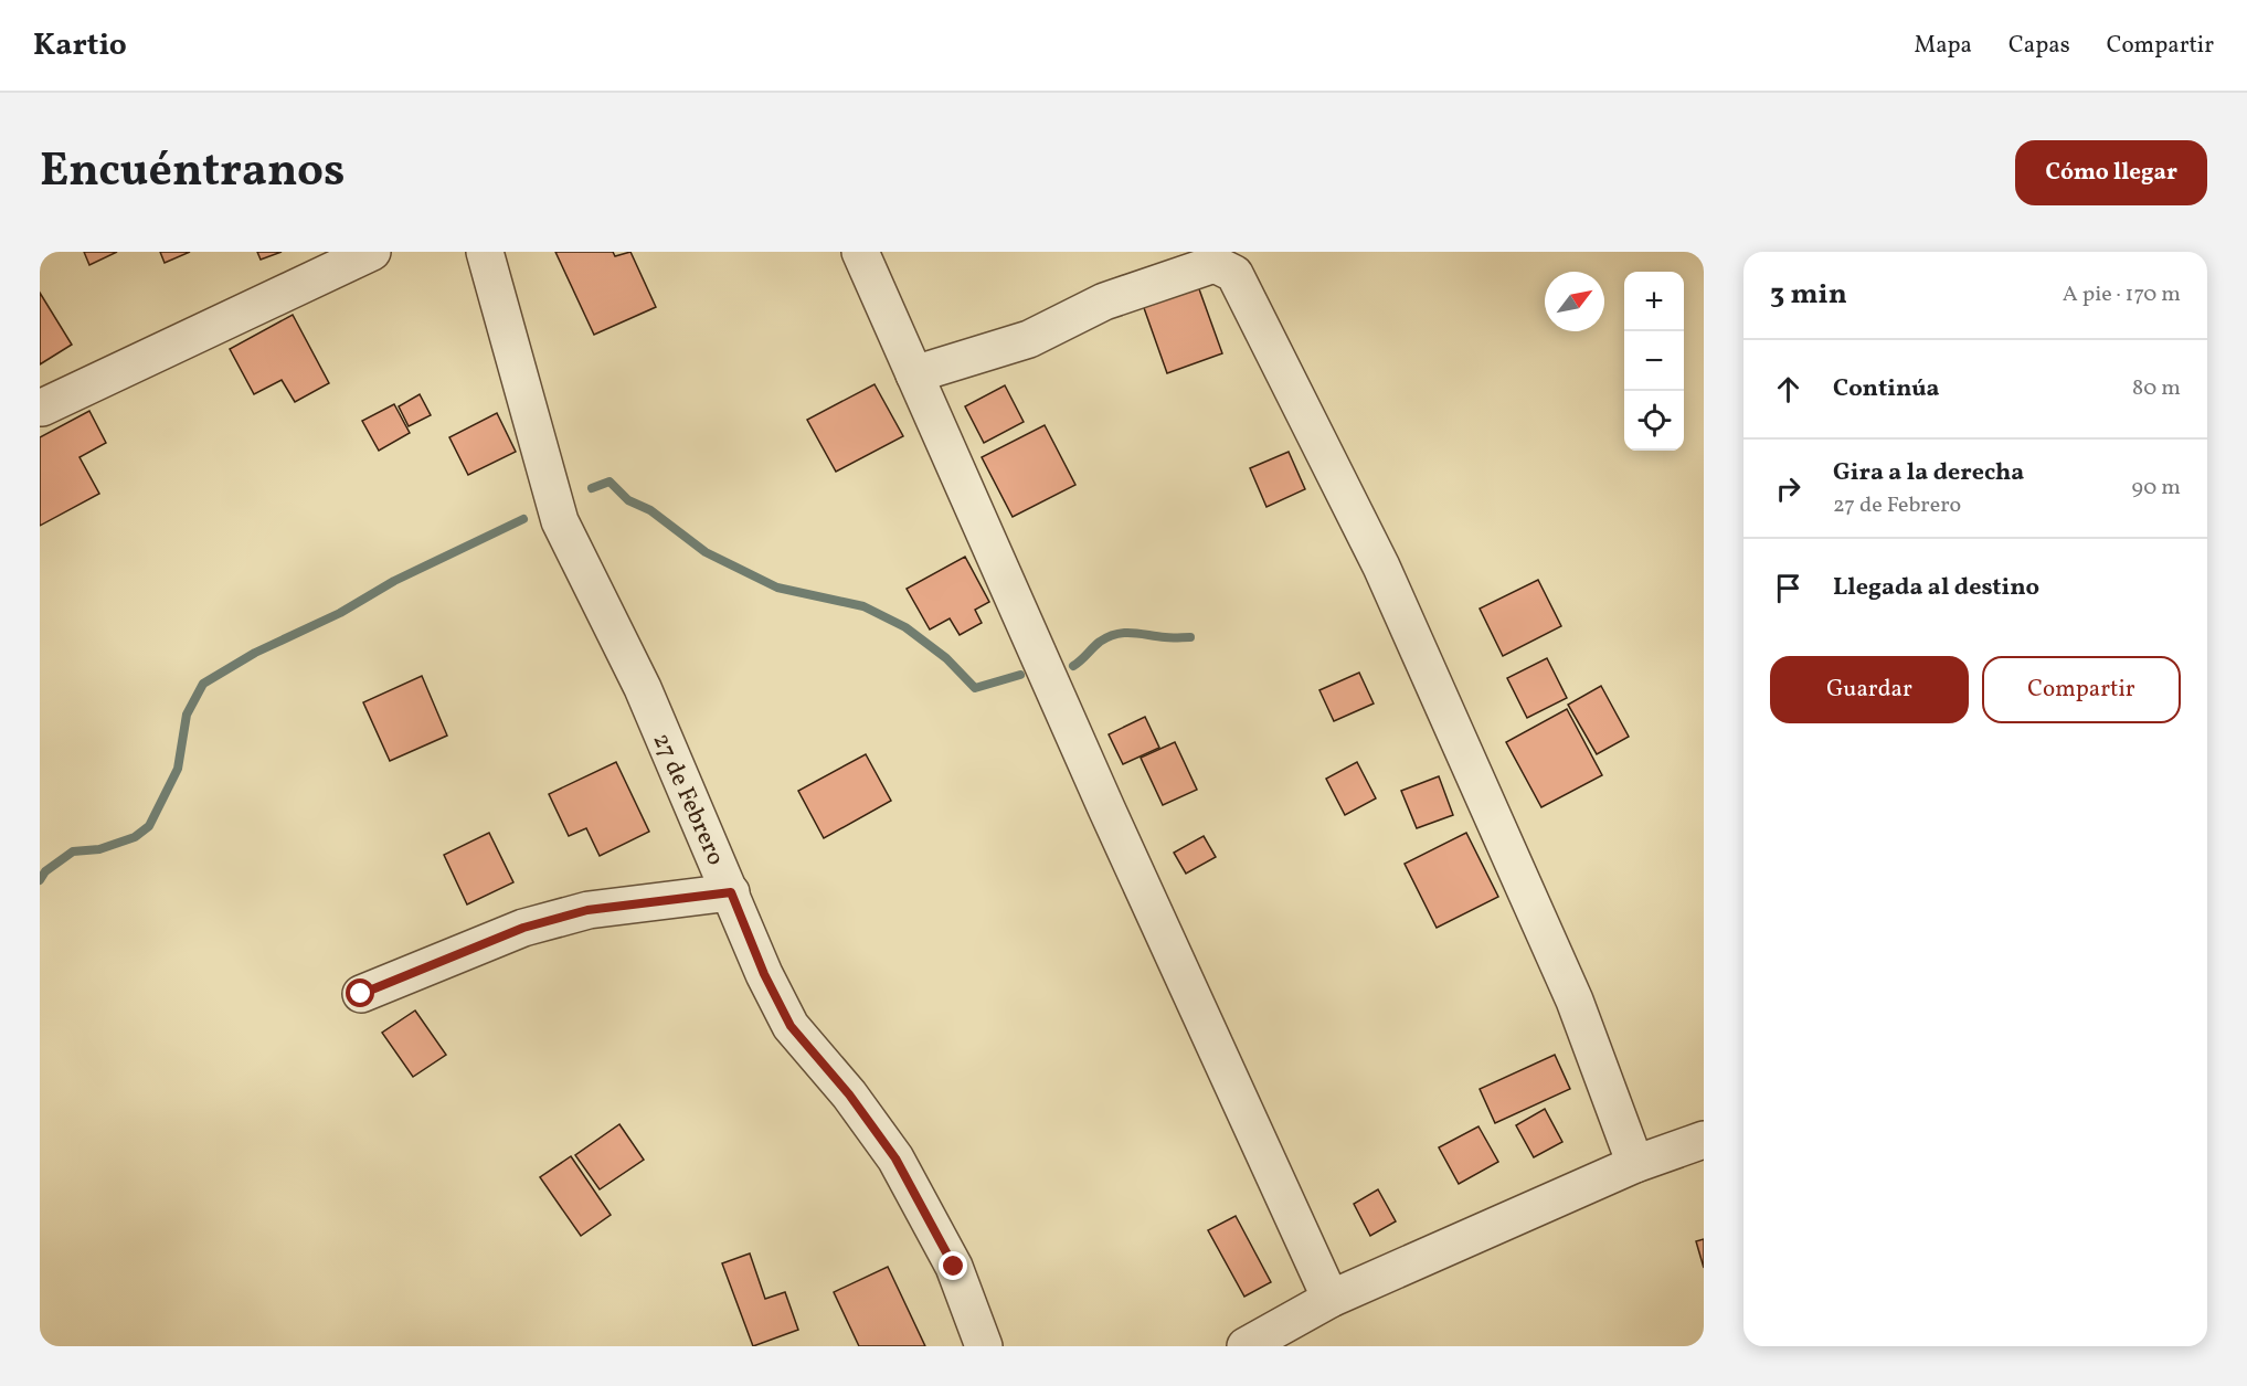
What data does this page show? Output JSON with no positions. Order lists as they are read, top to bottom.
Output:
{
  "streets": {
    "street": ["27 de Febrero"]
  },
  "north": "top right",
  "page": {
    "header": "Kartio",
    "nav": ["Mapa", "Capas", "Compartir"],
    "title": "Encuéntranos",
    "buttons": [
      "Cómo llegar",
      ["Guardar", "Compartir"]
    ],
    "heading": ["3 min", "A pie · 170 m"],
    "map_buttons": ["+", "−"],
    "list": [
      ["Continúa", "80 m"],
      ["Gira a la derecha", "27 de Febrero", "90 m"],
      "Llegada al destino"
    ]
  }
}
